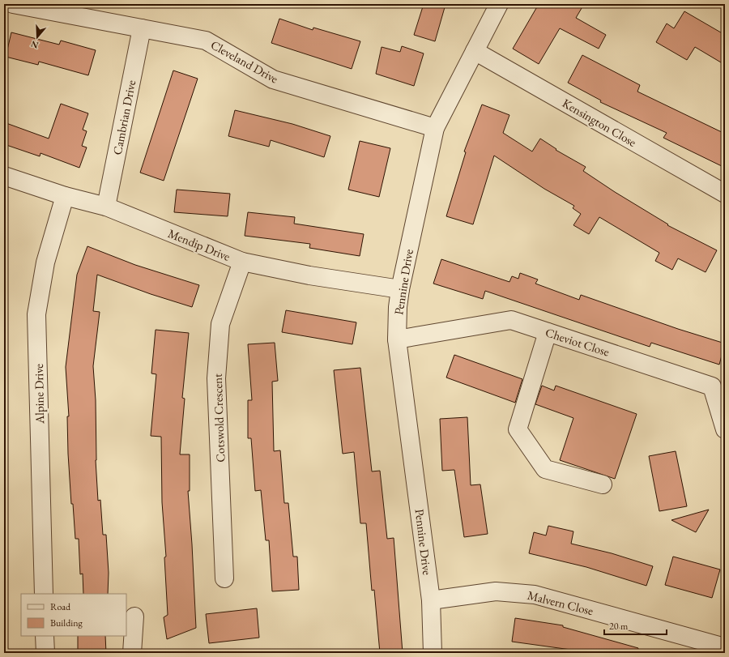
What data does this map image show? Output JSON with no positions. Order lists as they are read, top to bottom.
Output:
{
  "streets": {
    "street": [
      "Cleveland Drive",
      "Cambrian Drive",
      "Kensington Close",
      "Mendip Drive",
      "Pennine Drive",
      "Cheviot Close",
      "Alpine Drive",
      "Cotswold Crescent",
      "Malvern Close"
    ]
  },
  "crossings": [
    ["Cleveland Drive", "Cambrian Drive"],
    ["Cleveland Drive", "Pennine Drive"],
    ["Cambrian Drive", "Mendip Drive"],
    ["Kensington Close", "Pennine Drive"],
    ["Mendip Drive", "Pennine Drive"],
    ["Mendip Drive", "Alpine Drive"],
    ["Mendip Drive", "Cotswold Crescent"],
    ["Pennine Drive", "Cheviot Close"],
    ["Pennine Drive", "Malvern Close"]
  ],
  "legend": ["Road", "Building"],
  "scale_bar": "20 m",
  "north": "bottom"
}
